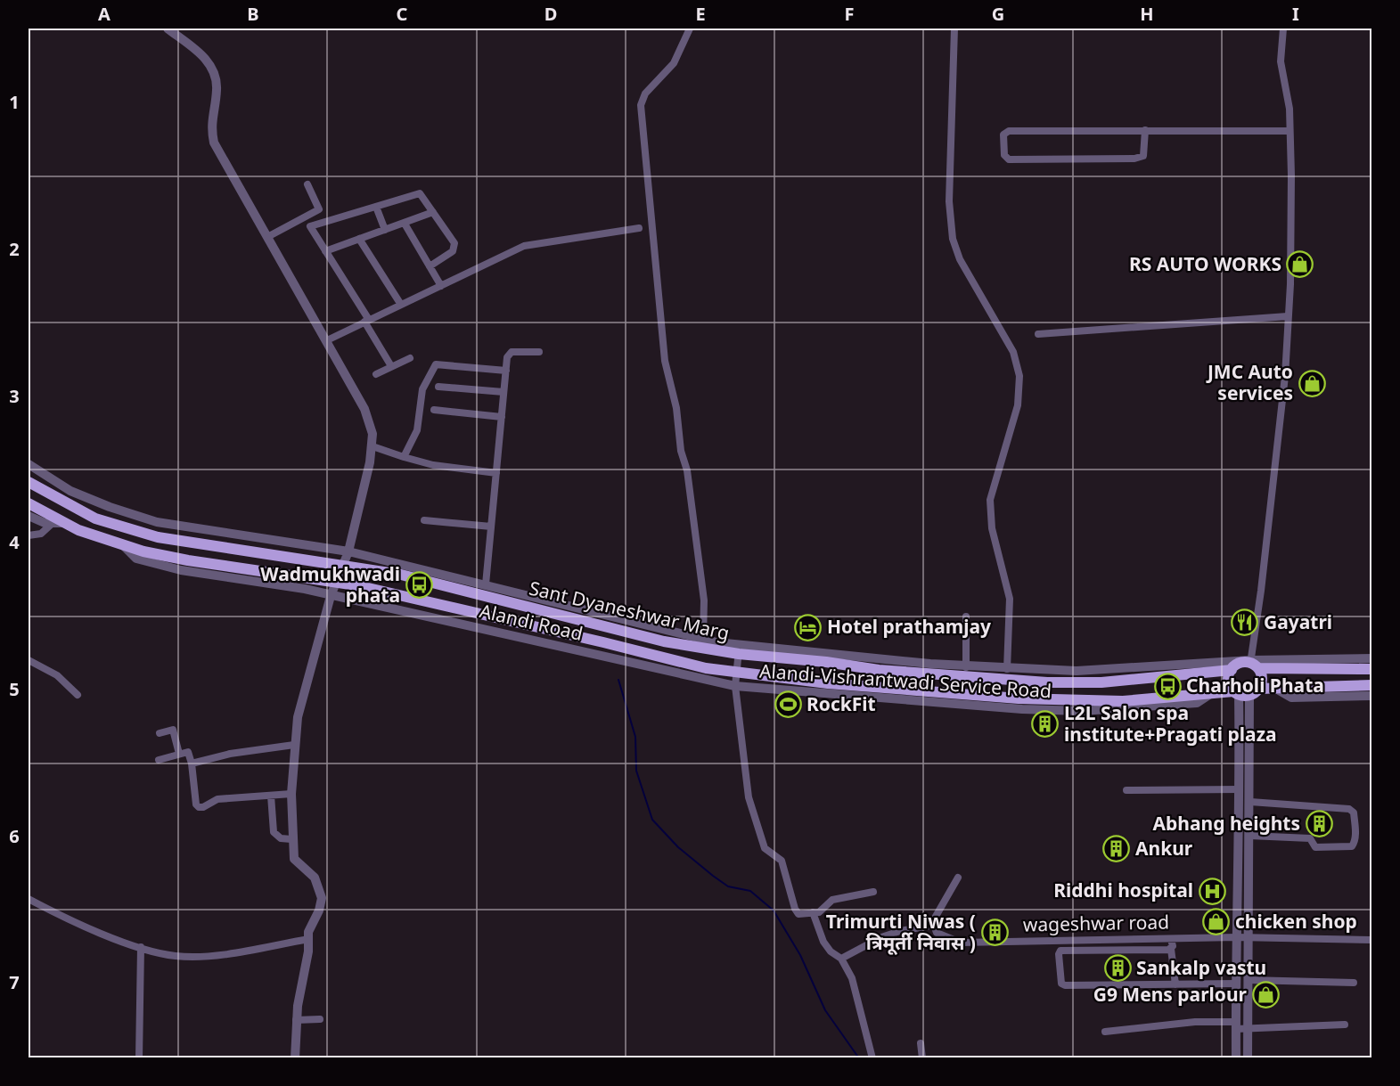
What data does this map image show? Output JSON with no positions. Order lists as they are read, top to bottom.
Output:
{
  "streets": {
    "main road": ["Sant Dyaneshwar Marg"],
    "street": ["Alandi Road", "Alandi-Vishrantwadi Service Road", "wageshwar road"]
  },
  "crossings": [
    ["Sant Dyaneshwar Marg", "Alandi Road"],
    ["Sant Dyaneshwar Marg", "Alandi-Vishrantwadi Service Road"],
    ["Alandi Road", "Alandi-Vishrantwadi Service Road"]
  ],
  "places": {
    "shop": [
      "RS AUTO WORKS",
      "JMC Auto services",
      "chicken shop",
      "G9 Mens parlour"
    ],
    "bus stop": ["Wadmukhwadi phata", "Charholi Phata"],
    "restaurant": ["Gayatri"],
    "hotel": ["Hotel prathamjay"],
    "sports": ["RockFit"],
    "building": [
      "L2L Salon spa institute+Pragati plaza",
      "Abhang heights",
      "Ankur",
      "Trimurti Niwas ( त्रिमूर्ती निवास )",
      "Sankalp vastu"
    ],
    "hospital": ["Riddhi hospital"]
  },
  "grid": {
    "columns": [
      "A",
      "B",
      "C",
      "D",
      "E",
      "F",
      "G",
      "H",
      "I"
    ],
    "rows": [
      "1",
      "2",
      "3",
      "4",
      "5",
      "6",
      "7"
    ]
  }
}
